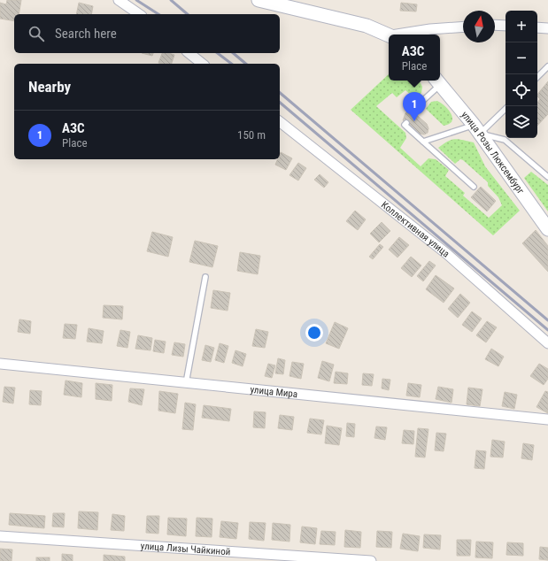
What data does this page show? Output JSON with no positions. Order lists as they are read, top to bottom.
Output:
{
  "streets": {
    "main road": ["улица Розы Люксембург"],
    "street": ["Коллективная улица", "улица Мира", "улица Лизы Чайкиной"]
  },
  "north": "top",
  "page": {
    "map_buttons": ["+", "−"],
    "search": "Search here",
    "popup": ["АЗС", "Place"],
    "heading": "Nearby",
    "pins": "1",
    "list": [
      {
        "mark": "1",
        "name": "АЗС",
        "note": "Place",
        "value": "150 m"
      }
    ]
  }
}
